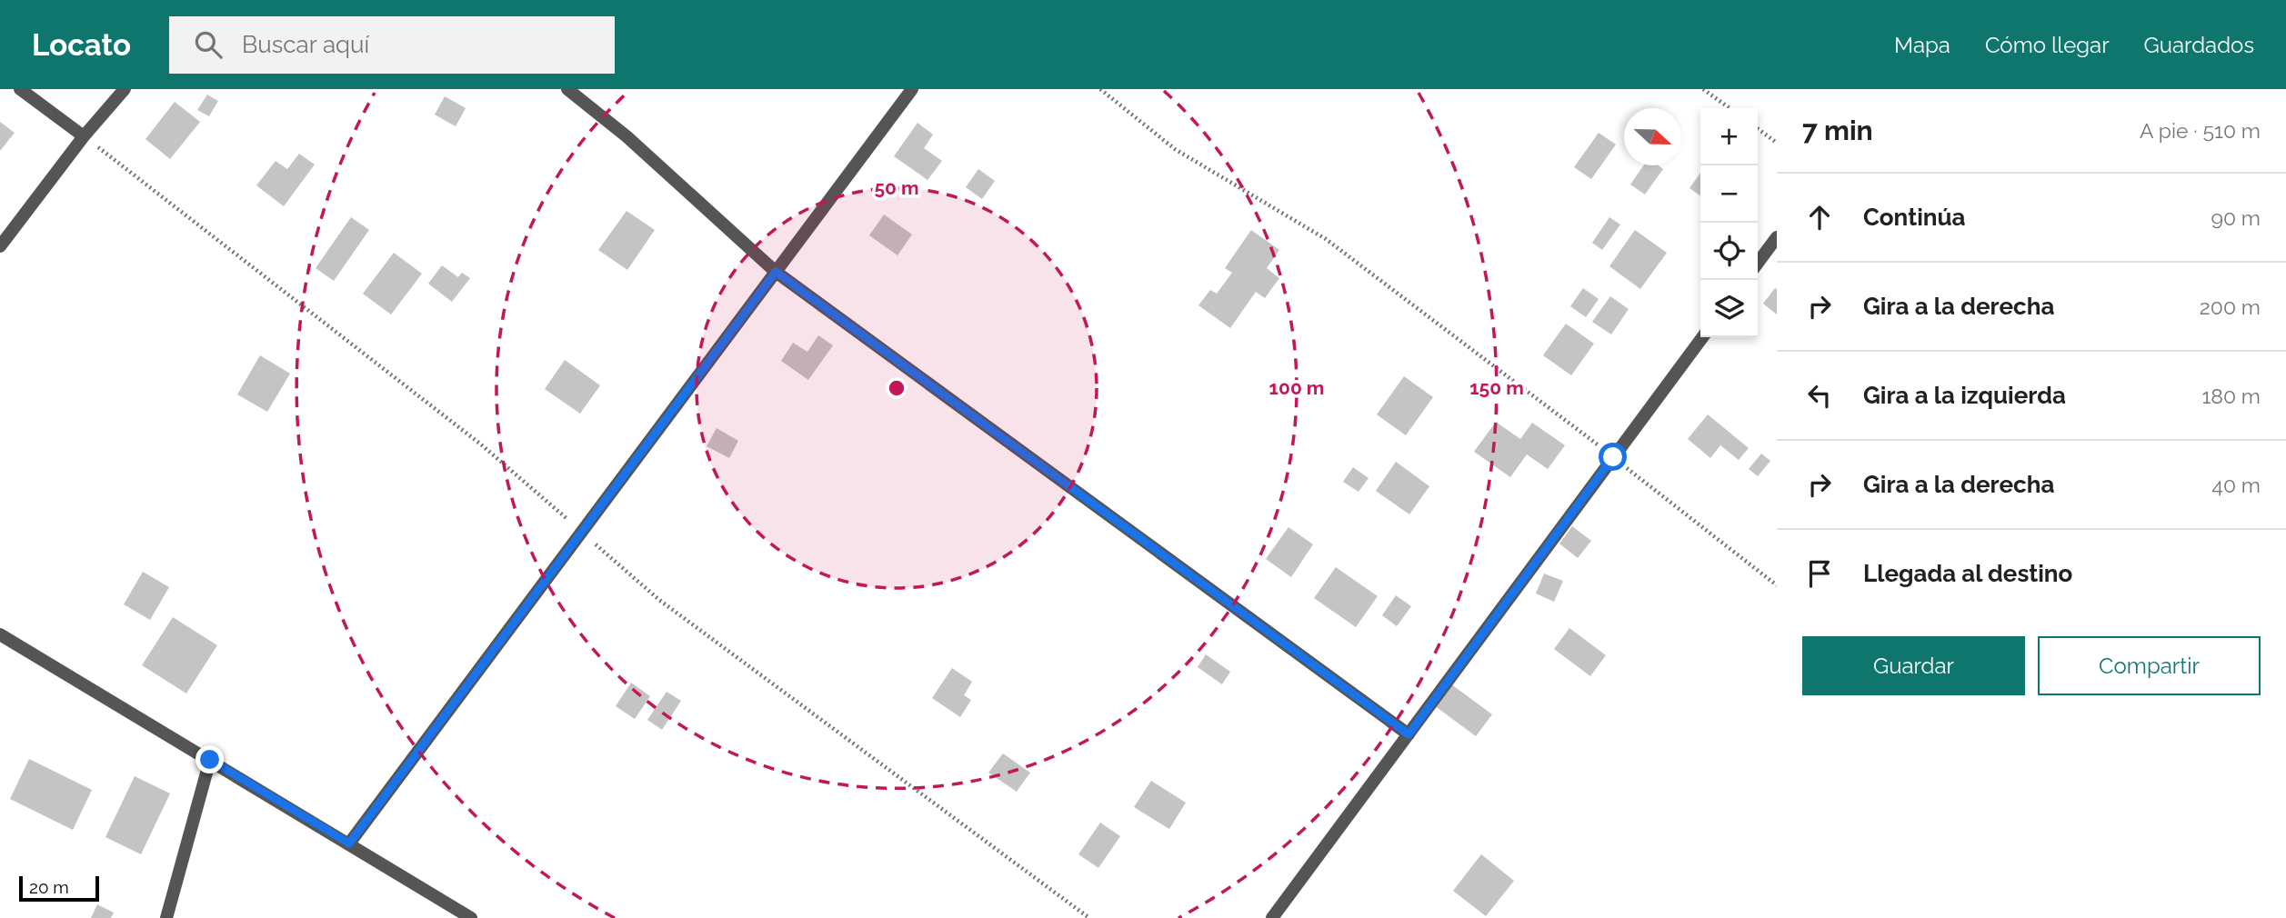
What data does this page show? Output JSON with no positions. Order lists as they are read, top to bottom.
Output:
{
  "scale_bar": "20 m",
  "north": "right",
  "page": {
    "header": "Locato",
    "search": "Buscar aquí",
    "nav": ["Mapa", "Cómo llegar", "Guardados"],
    "heading": ["7 min", "A pie · 510 m"],
    "map_buttons": ["+", "−"],
    "list": [
      ["Continúa", "90 m"],
      ["Gira a la derecha", "200 m"],
      ["Gira a la izquierda", "180 m"],
      ["Gira a la derecha", "40 m"],
      "Llegada al destino"
    ],
    "buttons": ["Guardar", "Compartir"],
    "scale": "20 m"
  },
  "rings": ["50 m", "100 m", "150 m"]
}
